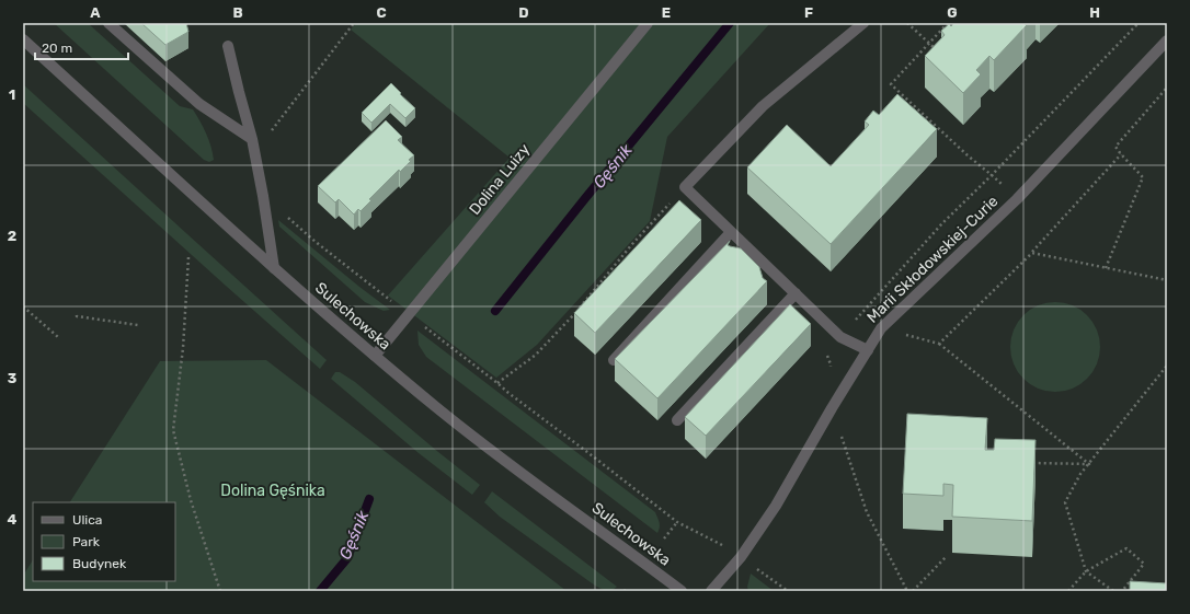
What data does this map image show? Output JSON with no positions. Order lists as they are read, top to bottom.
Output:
{
  "streets": {
    "street": ["Dolina Luizy", "Marii Skłodowskiej-Curie", "Sulechowska"]
  },
  "crossings": [
    ["Dolina Luizy", "Sulechowska"]
  ],
  "water": ["Gęśnik"],
  "parks": ["Dolina Gęśnika"],
  "legend": ["Ulica", "Park", "Budynek"],
  "scale_bar": "20 m",
  "grid": {
    "columns": [
      "A",
      "B",
      "C",
      "D",
      "E",
      "F",
      "G",
      "H"
    ],
    "rows": [
      "1",
      "2",
      "3",
      "4"
    ]
  }
}
